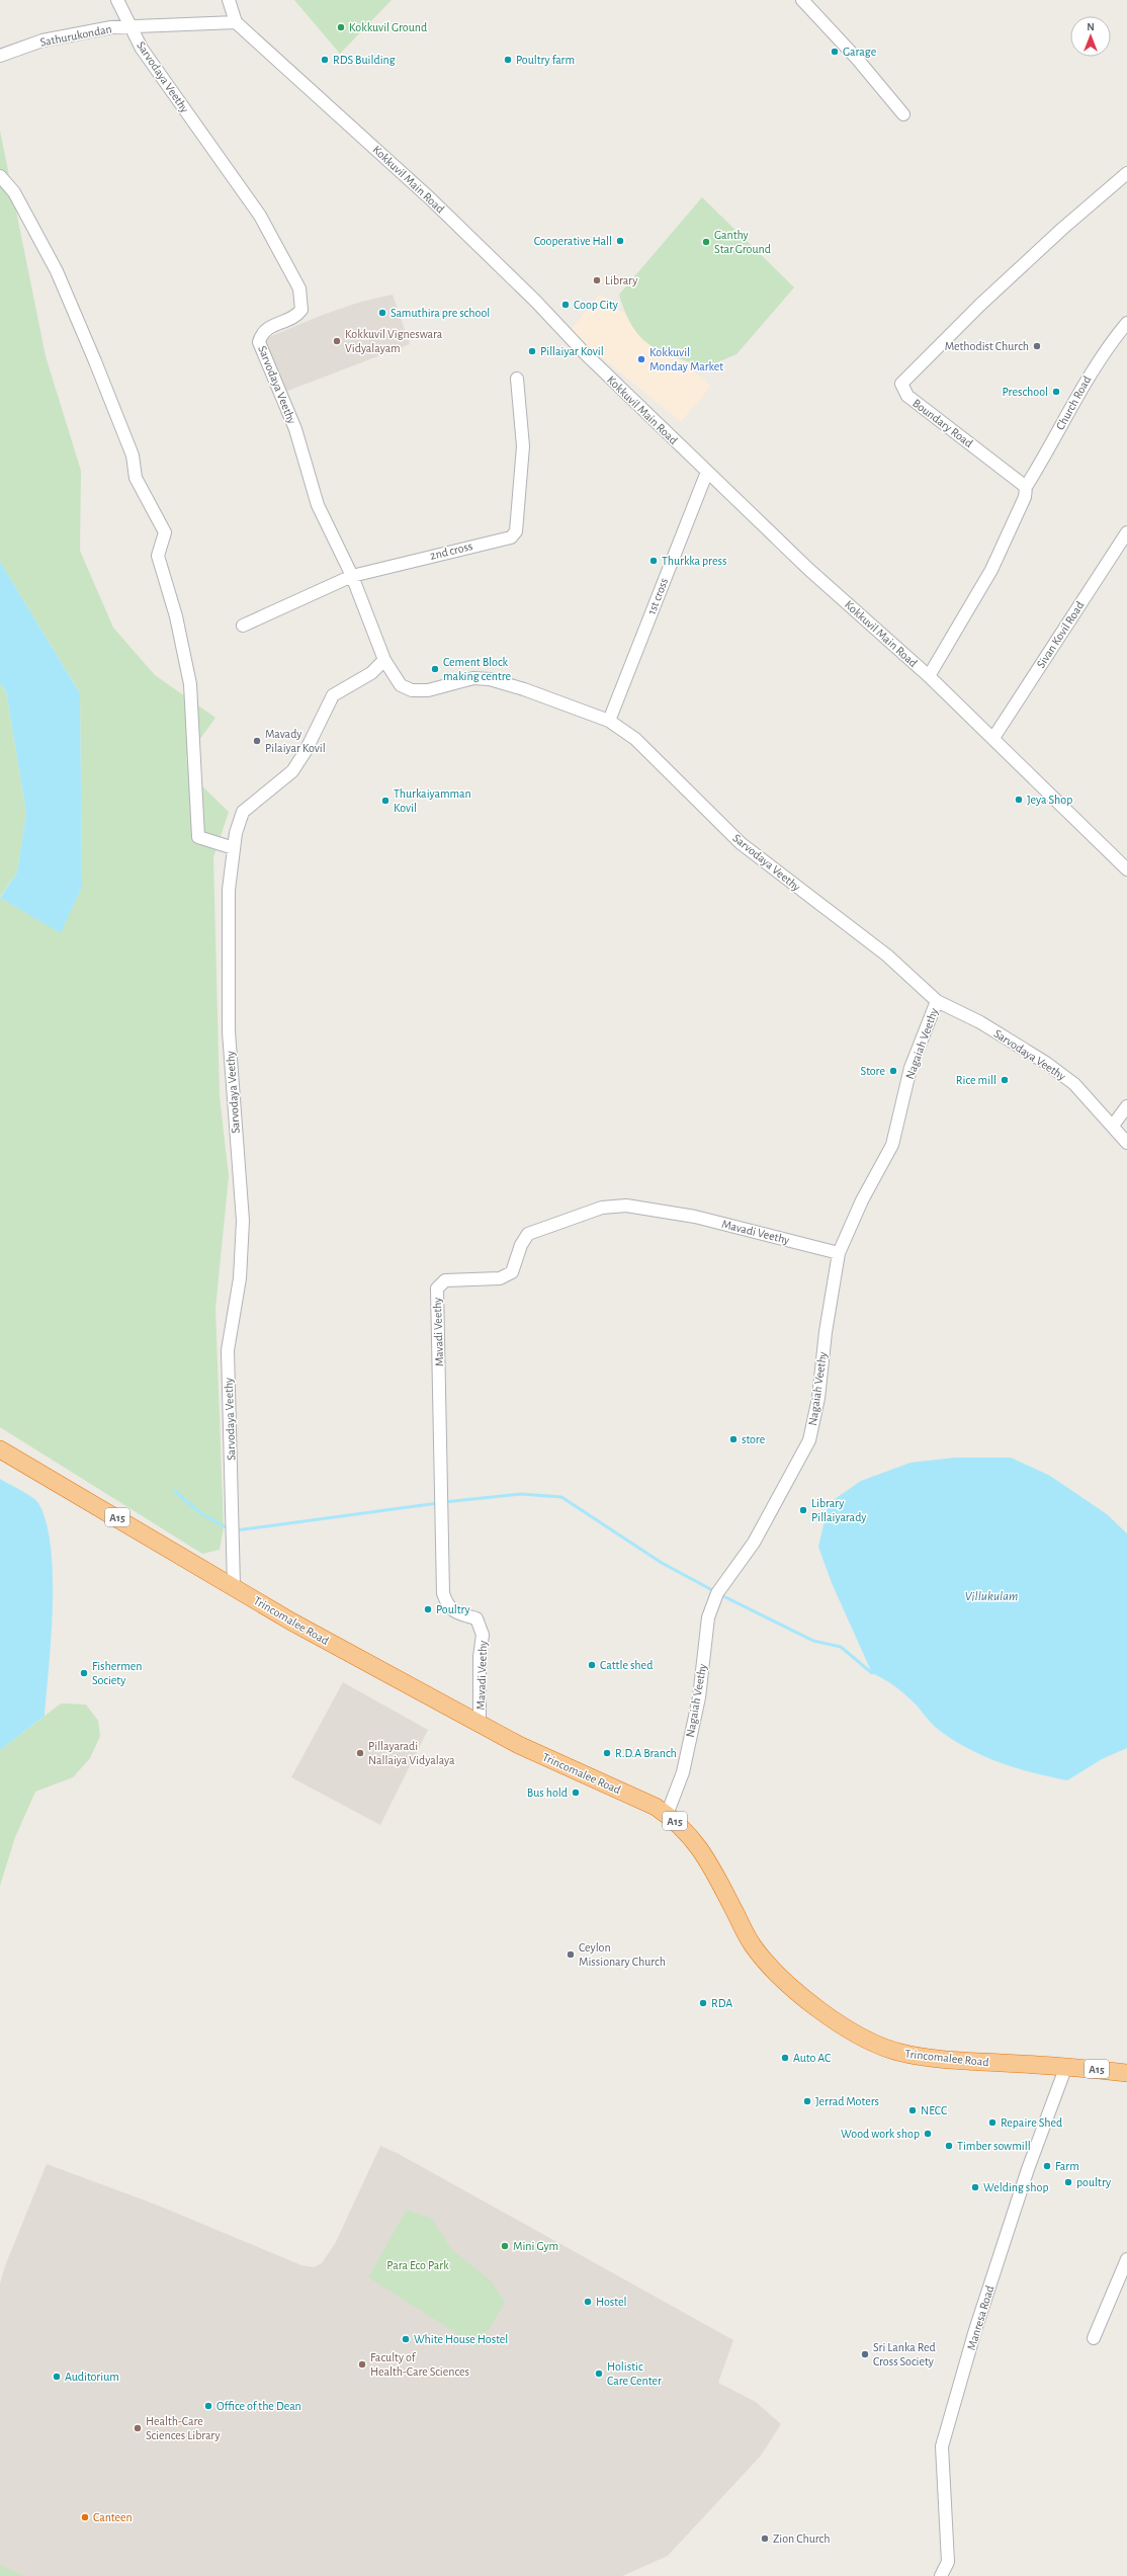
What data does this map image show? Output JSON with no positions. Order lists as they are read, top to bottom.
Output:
{
  "streets": {
    "highway": ["A15", "Trincomalee Road"],
    "street": [
      "Sathurukondan",
      "Sarvodaya Veethy",
      "Kokkuvil Main Road",
      "Church Road",
      "Boundary Road",
      "2nd cross",
      "1st cross",
      "Sivan Kovil Road",
      "Nagaiah Veethy",
      "Mavadi Veethy",
      "Manresa Road"
    ]
  },
  "crossings": [
    ["Sathurukondan", "Sarvodaya Veethy"],
    ["Sarvodaya Veethy", "2nd cross"],
    ["Sarvodaya Veethy", "1st cross"],
    ["Sarvodaya Veethy", "Nagaiah Veethy"],
    ["Sarvodaya Veethy", "Trincomalee Road"],
    ["Kokkuvil Main Road", "1st cross"],
    ["Kokkuvil Main Road", "Sivan Kovil Road"],
    ["Church Road", "Boundary Road"],
    ["Nagaiah Veethy", "Mavadi Veethy"],
    ["Nagaiah Veethy", "Trincomalee Road"],
    ["Mavadi Veethy", "Trincomalee Road"],
    ["Trincomalee Road", "Manresa Road"]
  ],
  "water": ["Villukulam"],
  "parks": ["Para Eco Park"],
  "places": [
    "Kokkuvil Ground",
    "Garage",
    "RDS Building",
    "Poultry farm",
    "Cooperative Hall",
    "Ganthy Star Ground",
    "Library",
    "Coop City",
    "Samuthira pre school",
    "Kokkuvil Vigneswara Vidyalayam",
    "Methodist Church",
    "Pillaiyar Kovil",
    "Kokkuvil Monday Market",
    "Preschool",
    "Thurkka press",
    "Cement Block making centre",
    "Mavady Pilaiyar Kovil",
    "Jeya Shop",
    "Thurkaiyamman Kovil",
    "Store",
    "Rice mill",
    "store",
    "Library Pillaiyarady",
    "Poultry",
    "Cattle shed",
    "Fishermen Society",
    "Pillayaradi Nallaiya Vidyalaya",
    "R.D.A Branch",
    "Bus hold",
    "Ceylon Missionary Church",
    "RDA",
    "Auto AC",
    "Jerrad Moters",
    "NECC",
    "Repaire Shed",
    "Wood work shop",
    "Timber sowmill",
    "Farm",
    "poultry",
    "Welding shop",
    "Mini Gym",
    "Hostel",
    "White House Hostel",
    "Sri Lanka Red Cross Society",
    "Faculty of Health-Care Sciences",
    "Holistic Care Center",
    "Auditorium",
    "Office of the Dean",
    "Health-Care Sciences Library",
    "Canteen",
    "Zion Church"
  ],
  "north": "top"
}
